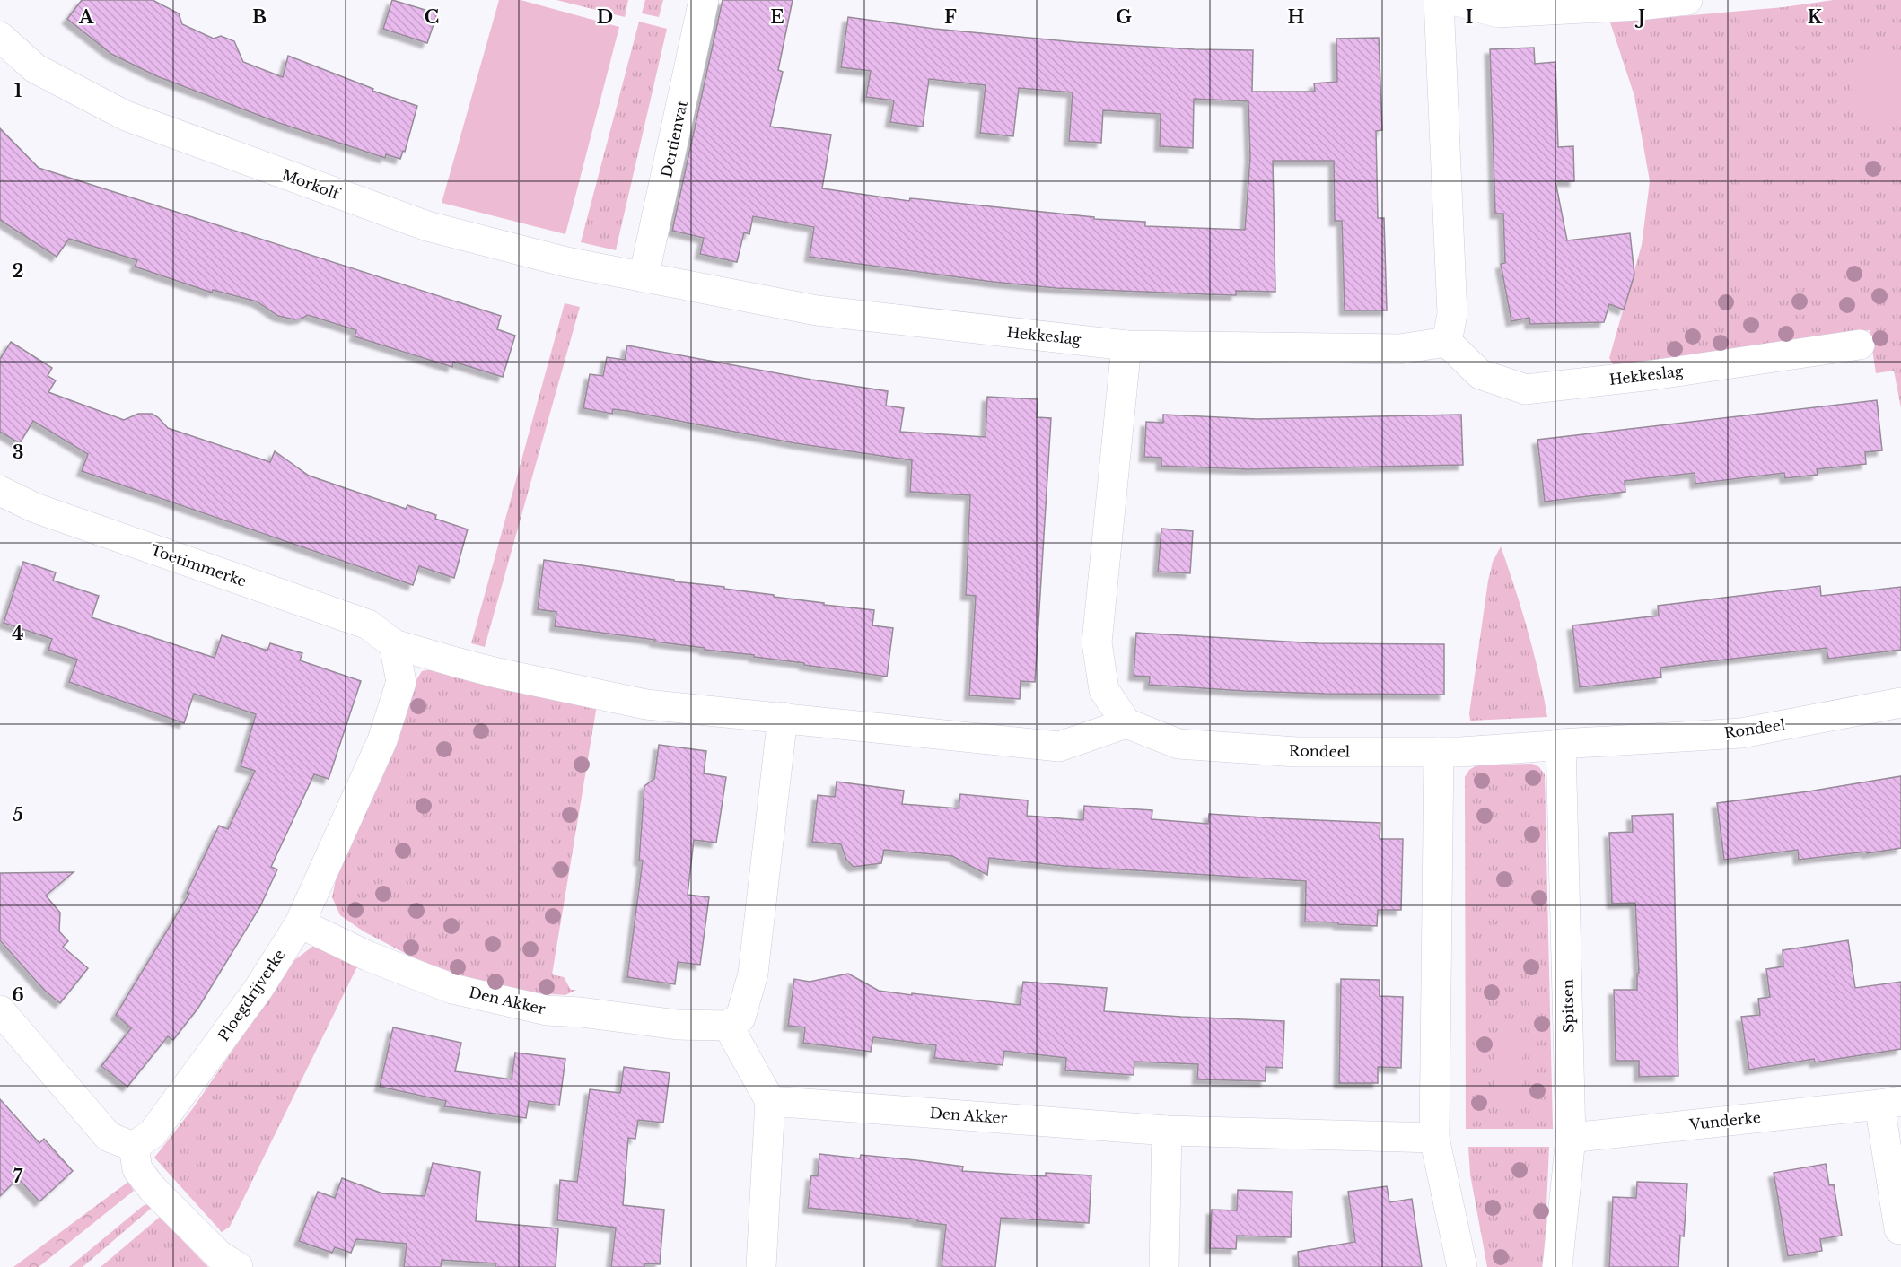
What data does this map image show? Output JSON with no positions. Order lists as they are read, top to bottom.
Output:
{
  "streets": {
    "street": [
      "Dertienvat",
      "Morkolf",
      "Hekkeslag",
      "Toetimmerke",
      "Rondeel",
      "Ploegdrijverke",
      "Den Akker",
      "Spitsen",
      "Vunderke"
    ]
  },
  "crossings": [
    ["Dertienvat", "Morkolf"],
    ["Dertienvat", "Hekkeslag"],
    ["Morkolf", "Hekkeslag"],
    ["Toetimmerke", "Ploegdrijverke"],
    ["Rondeel", "Spitsen"],
    ["Ploegdrijverke", "Den Akker"],
    ["Spitsen", "Vunderke"]
  ],
  "grid": {
    "columns": [
      "A",
      "B",
      "C",
      "D",
      "E",
      "F",
      "G",
      "H",
      "I",
      "J",
      "K"
    ],
    "rows": [
      "1",
      "2",
      "3",
      "4",
      "5",
      "6",
      "7"
    ]
  }
}
